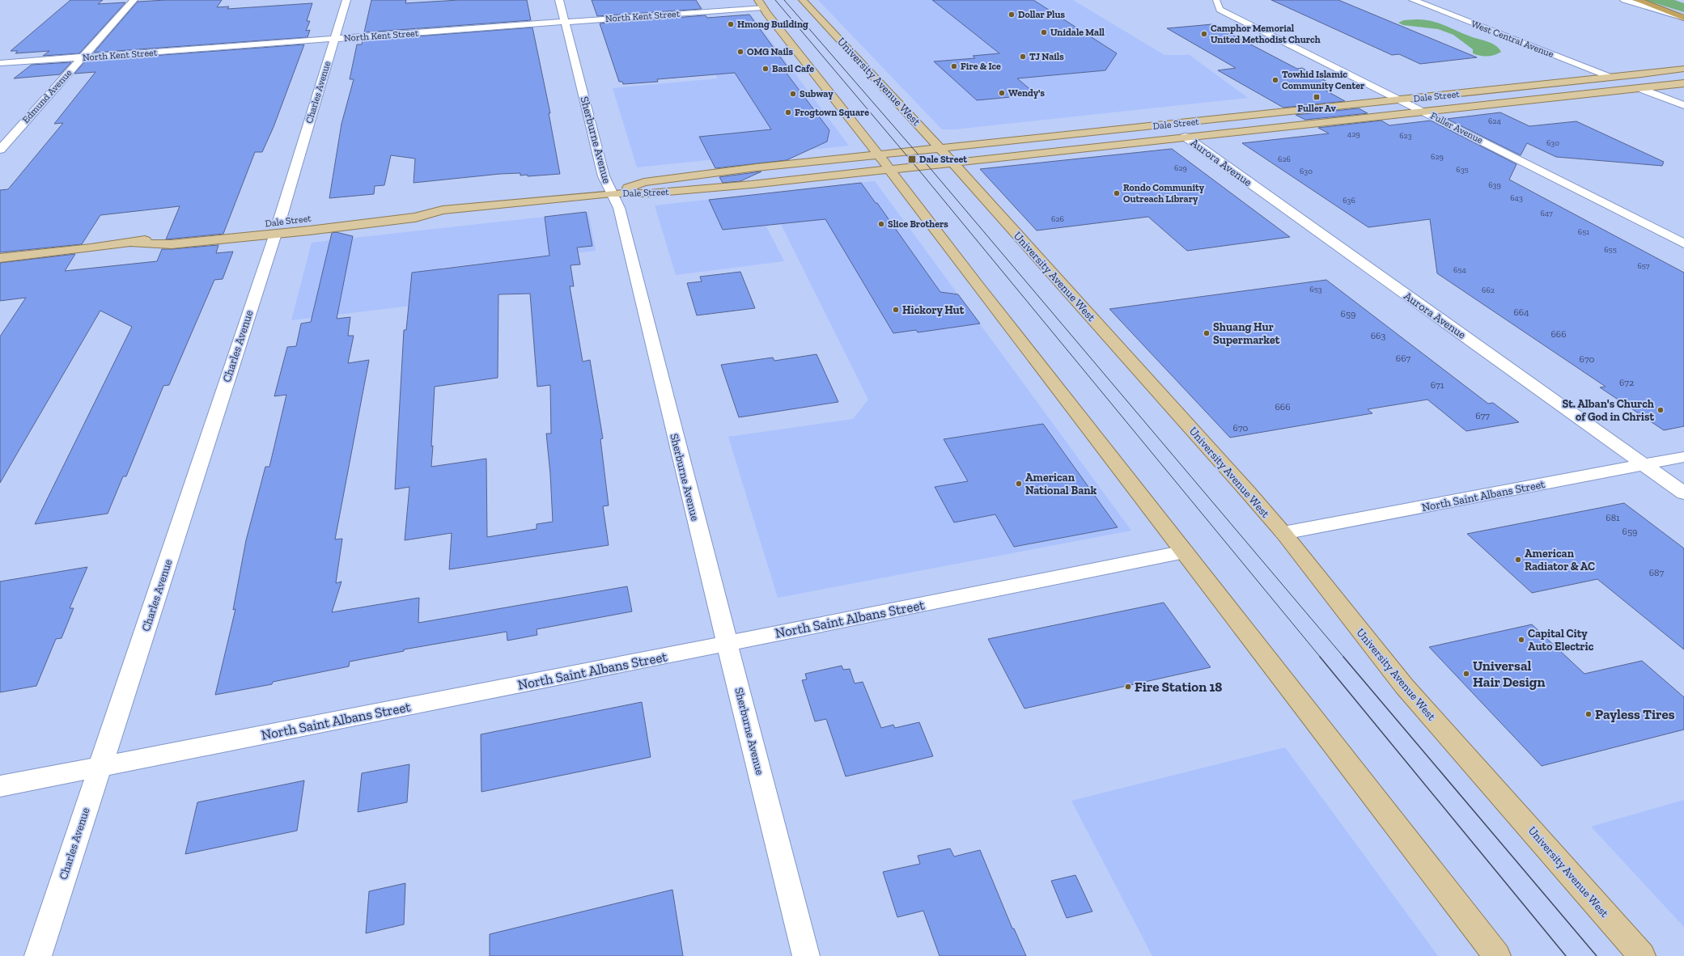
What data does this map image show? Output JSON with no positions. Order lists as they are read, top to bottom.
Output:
{
  "streets": {
    "main road": ["University Avenue West", "Dale Street"],
    "street": [
      "North Kent Street",
      "West Central Avenue",
      "Charles Avenue",
      "Edmund Avenue",
      "Fuller Avenue",
      "Sherburne Avenue",
      "Aurora Avenue",
      "North Saint Albans Street"
    ]
  },
  "crossings": [
    ["North Kent Street", "Charles Avenue"],
    ["North Kent Street", "Edmund Avenue"],
    ["North Kent Street", "Sherburne Avenue"],
    ["West Central Avenue", "Dale Street"],
    ["University Avenue West", "Dale Street"],
    ["University Avenue West", "North Saint Albans Street"],
    ["Charles Avenue", "Dale Street"],
    ["Charles Avenue", "North Saint Albans Street"],
    ["Dale Street", "Fuller Avenue"],
    ["Dale Street", "Sherburne Avenue"],
    ["Dale Street", "Aurora Avenue"],
    ["Sherburne Avenue", "North Saint Albans Street"],
    ["Aurora Avenue", "North Saint Albans Street"]
  ],
  "places": {
    "other": [
      "Dollar Plus",
      "Hmong Building",
      "Unidale Mall",
      "Camphor Memorial United Methodist Church",
      "OMG Nails",
      "TJ Nails",
      "Fire & Ice",
      "Basil Cafe",
      "Towhid Islamic Community Center",
      "Wendy's",
      "Subway",
      "Frogtown Square",
      "Rondo Community Outreach Library",
      "Slice Brothers",
      "Hickory Hut",
      "Shuang Hur Supermarket",
      "St. Alban's Church of God in Christ",
      "American National Bank",
      "American Radiator & AC",
      "Capital City Auto Electric",
      "Universal Hair Design",
      "Fire Station 18",
      "Payless Tires"
    ],
    "transit": ["Fuller Av", "Dale Street"]
  },
  "house_numbers": [
    "624",
    "429",
    "623",
    "630",
    "629",
    "626",
    "629",
    "635",
    "630",
    "639",
    "643",
    "636",
    "647",
    "626",
    "651",
    "655",
    "657",
    "654",
    "653",
    "662",
    "664",
    "659",
    "666",
    "663",
    "667",
    "670",
    "672",
    "671",
    "666",
    "677",
    "670",
    "681",
    "659",
    "687"
  ]
}
